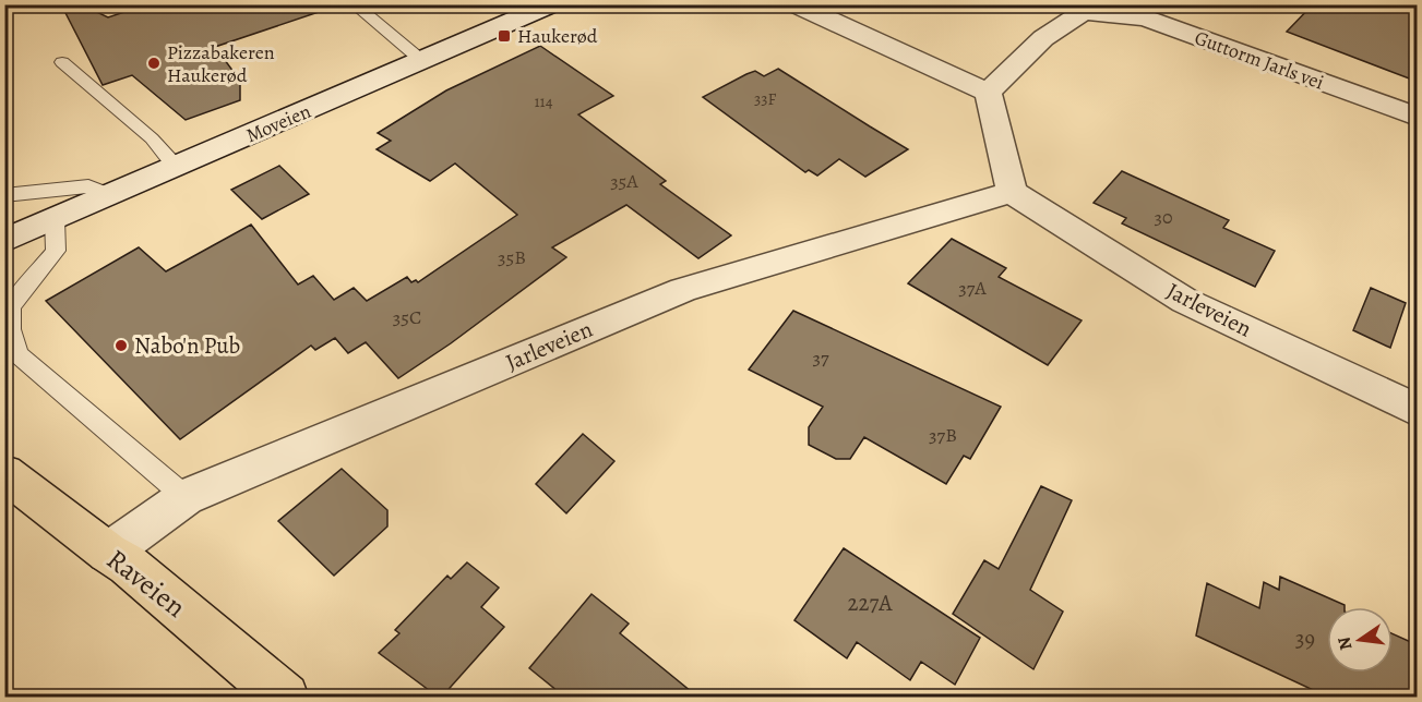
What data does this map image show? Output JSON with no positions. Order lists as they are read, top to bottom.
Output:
{
  "streets": {
    "main road": ["Raveien"],
    "street": ["Guttorm Jarls vei", "Moveien", "Jarleveien"]
  },
  "crossings": [
    ["Jarleveien", "Raveien"]
  ],
  "places": {
    "transit": ["Haukerød"],
    "other": ["Pizzabakeren Haukerød", "Nabo'n Pub"]
  },
  "house_numbers": [
    "33F",
    "114",
    "35A",
    "30",
    "35B",
    "37A",
    "35C",
    "37",
    "37B",
    "227A",
    "39"
  ],
  "north": "left"
}
